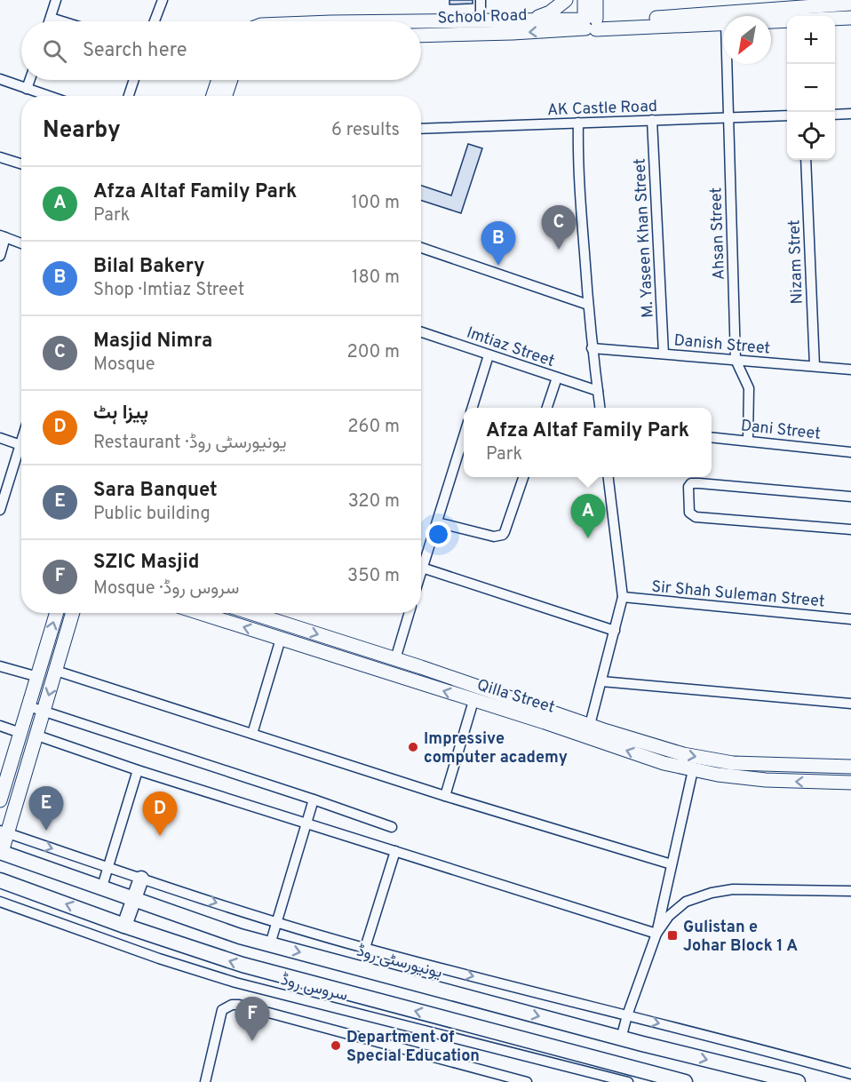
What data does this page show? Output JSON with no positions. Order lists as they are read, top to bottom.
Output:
{
  "streets": {
    "main road": ["یونیورسٹی روڈ"],
    "street": [
      "School Road",
      "AK Castle Road",
      "Ahsan Street",
      "M. Yaseen Khan Street",
      "Nizam Stret",
      "Danish Street",
      "Imtiaz Street",
      "Dani Street",
      "Sir Shah Suleman Street",
      "Qilla Street",
      "سروس روڈ"
    ]
  },
  "crossings": [
    ["AK Castle Road", "Ahsan Street"],
    ["AK Castle Road", "M. Yaseen Khan Street"],
    ["Ahsan Street", "Danish Street"],
    ["Ahsan Street", "Dani Street"],
    ["M. Yaseen Khan Street", "Danish Street"],
    ["Nizam Stret", "Danish Street"]
  ],
  "places": {
    "other": ["Impressive computer academy", "Department of Special Education"],
    "transit": ["Gulistan e Johar Block 1 A"]
  },
  "north": "bottom left",
  "page": {
    "map_buttons": ["+", "−"],
    "search": "Search here",
    "heading": ["Nearby", "6 results"],
    "list": [
      {
        "mark": "A",
        "name": "Afza Altaf Family Park",
        "note": "Park",
        "value": "100 m"
      },
      {
        "mark": "B",
        "name": "Bilal Bakery",
        "note": "Shop · Imtiaz Street",
        "value": "180 m"
      },
      {
        "mark": "C",
        "name": "Masjid Nimra",
        "note": "Mosque",
        "value": "200 m"
      },
      {
        "mark": "D",
        "name": "پیزا ہٹ",
        "note": "Restaurant · یونیورسٹی روڈ",
        "value": "260 m"
      },
      {
        "mark": "E",
        "name": "Sara Banquet",
        "note": "Public building",
        "value": "320 m"
      },
      {
        "mark": "F",
        "name": "SZIC Masjid",
        "note": "Mosque · سروس روڈ",
        "value": "350 m"
      }
    ],
    "pins": [
      "C",
      "B",
      "A",
      "E",
      "D",
      "F"
    ],
    "popup": ["Afza Altaf Family Park", "Park"]
  }
}
